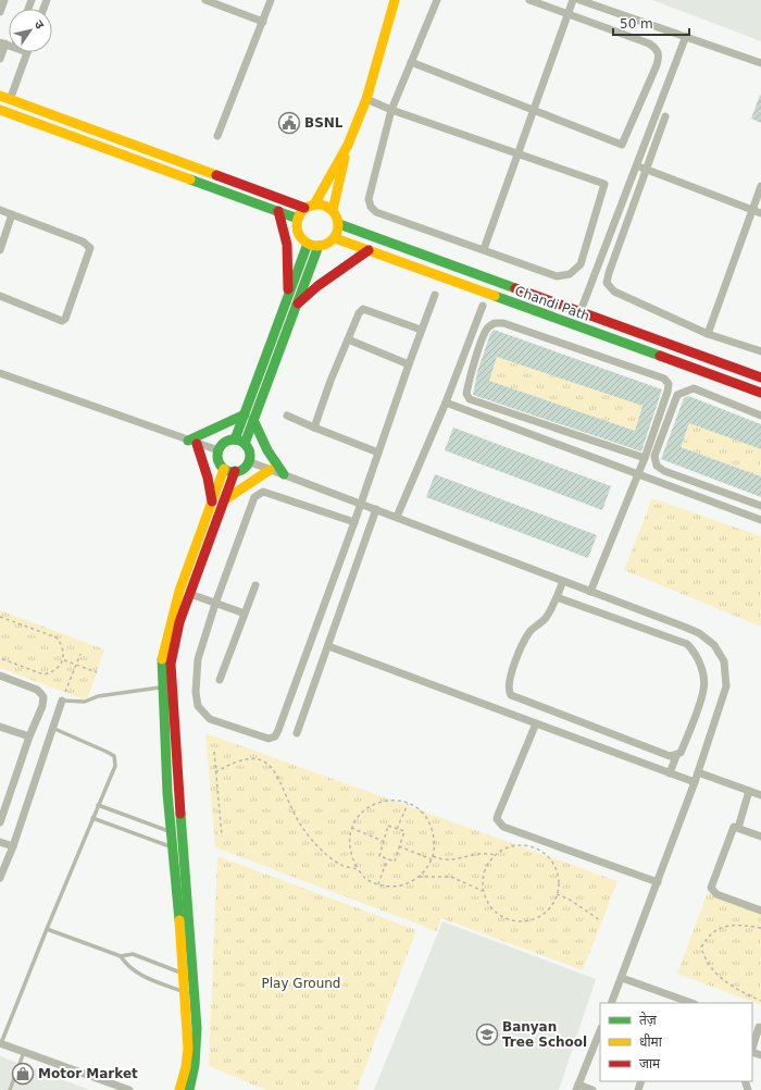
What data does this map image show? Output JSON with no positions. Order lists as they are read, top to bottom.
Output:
{
  "streets": {
    "street": ["Chandi Path"]
  },
  "parks": ["Play Ground"],
  "places": {
    "public building": ["BSNL"],
    "school or university": ["Banyan Tree School"],
    "shop": ["Motor Market"]
  },
  "legend": ["तेज़", "धीमा", "जाम"],
  "scale_bar": "50 m",
  "north": "top right"
}
